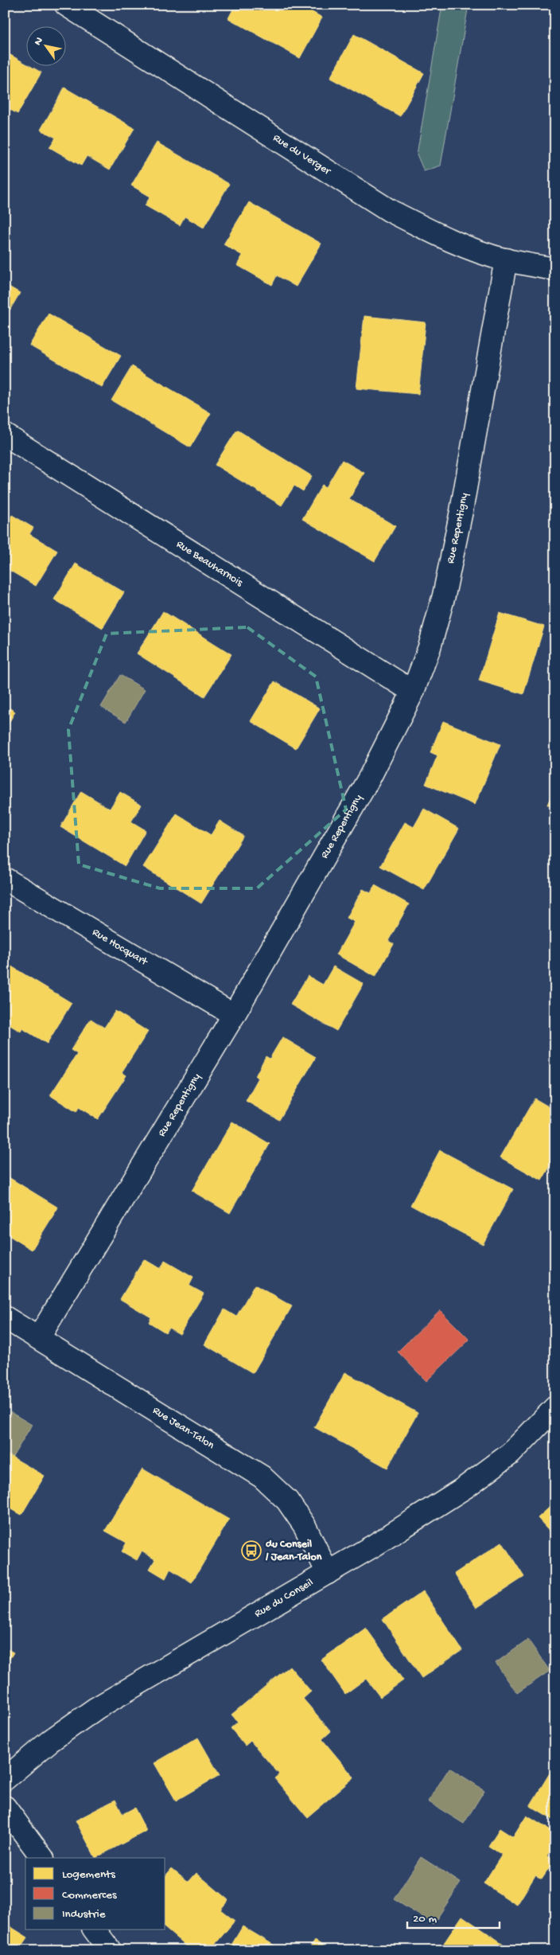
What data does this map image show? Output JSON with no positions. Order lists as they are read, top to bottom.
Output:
{
  "streets": {
    "street": [
      "Rue du Verger",
      "Rue Repentigny",
      "Rue Beauharnois",
      "Rue Hocquart",
      "Rue Jean-Talon",
      "Rue du Conseil"
    ]
  },
  "crossings": [
    ["Rue du Verger", "Rue Repentigny"],
    ["Rue Repentigny", "Rue Beauharnois"],
    ["Rue Repentigny", "Rue Hocquart"],
    ["Rue Repentigny", "Rue Jean-Talon"],
    ["Rue Jean-Talon", "Rue du Conseil"]
  ],
  "places": {
    "bus stop": ["du Conseil / Jean-Talon"]
  },
  "legend": ["Logements", "Commerces", "Industrie"],
  "scale_bar": "20 m",
  "north": "top left"
}
